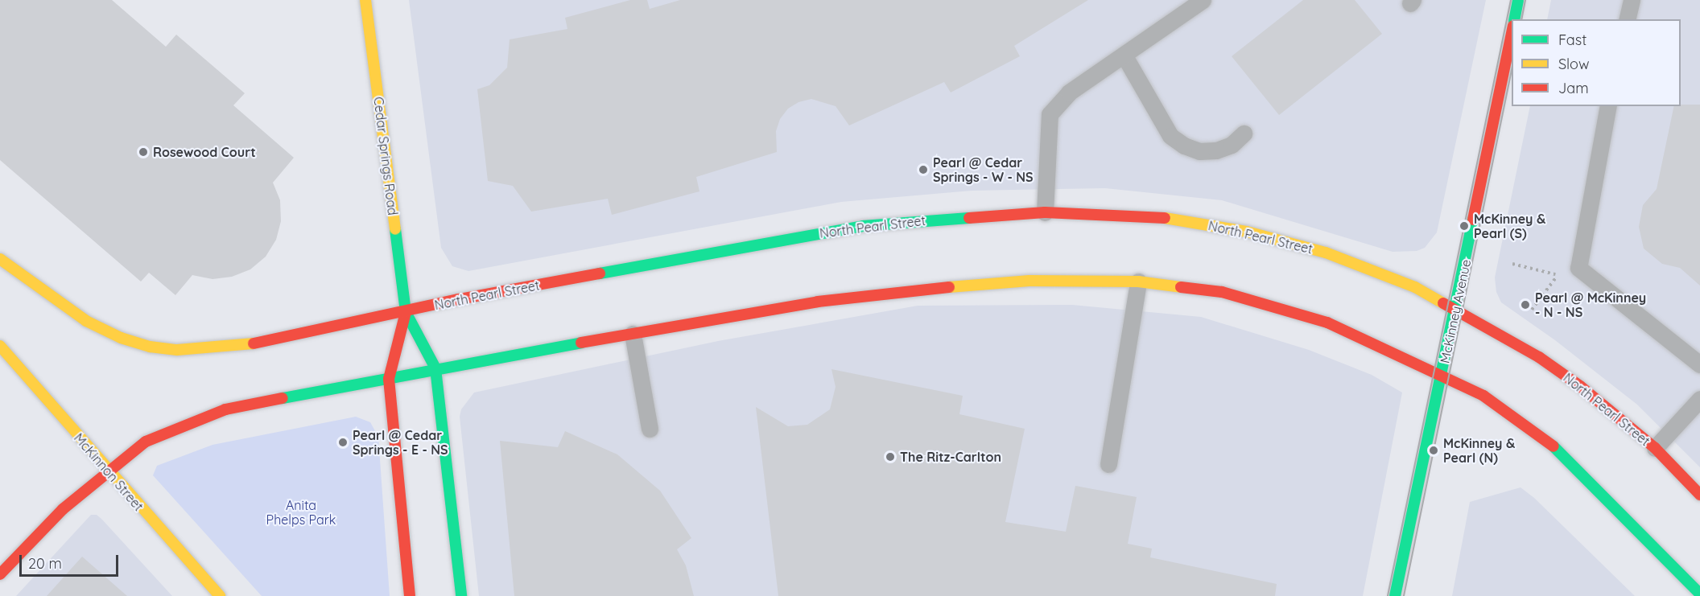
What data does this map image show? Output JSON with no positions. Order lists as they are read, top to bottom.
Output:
{
  "streets": {
    "main road": [
      "Cedar Springs Road",
      "North Pearl Street",
      "McKinney Avenue",
      "McKinnon Street"
    ]
  },
  "crossings": [
    ["Cedar Springs Road", "North Pearl Street"],
    ["North Pearl Street", "McKinney Avenue"]
  ],
  "parks": ["Anita Phelps Park"],
  "places": [
    "Rosewood Court",
    "Pearl @ Cedar Springs - W - NS",
    "McKinney & Pearl (S)",
    "Pearl @ McKinney - N - NS",
    "Pearl @ Cedar Springs - E - NS",
    "McKinney & Pearl (N)",
    "The Ritz-Carlton"
  ],
  "legend": ["Fast", "Slow", "Jam"],
  "scale_bar": "20 m"
}
